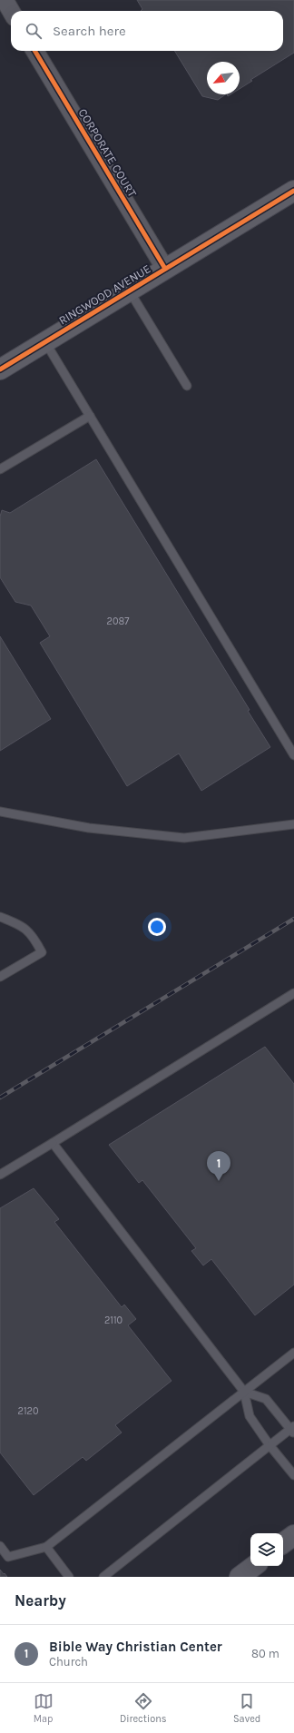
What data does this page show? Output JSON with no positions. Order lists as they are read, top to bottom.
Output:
{
  "streets": {
    "street": ["CORPORATE COURT", "RINGWOOD AVENUE"]
  },
  "crossings": [
    ["CORPORATE COURT", "RINGWOOD AVENUE"]
  ],
  "house_numbers": ["2087", "2110", "2120"],
  "north": "bottom left",
  "page": {
    "search": "Search here",
    "pins": "1",
    "heading": "Nearby",
    "list": [
      {
        "mark": "1",
        "name": "Bible Way Christian Center",
        "note": "Church",
        "value": "80 m"
      }
    ],
    "nav": ["Map", "Directions", "Saved"]
  }
}
